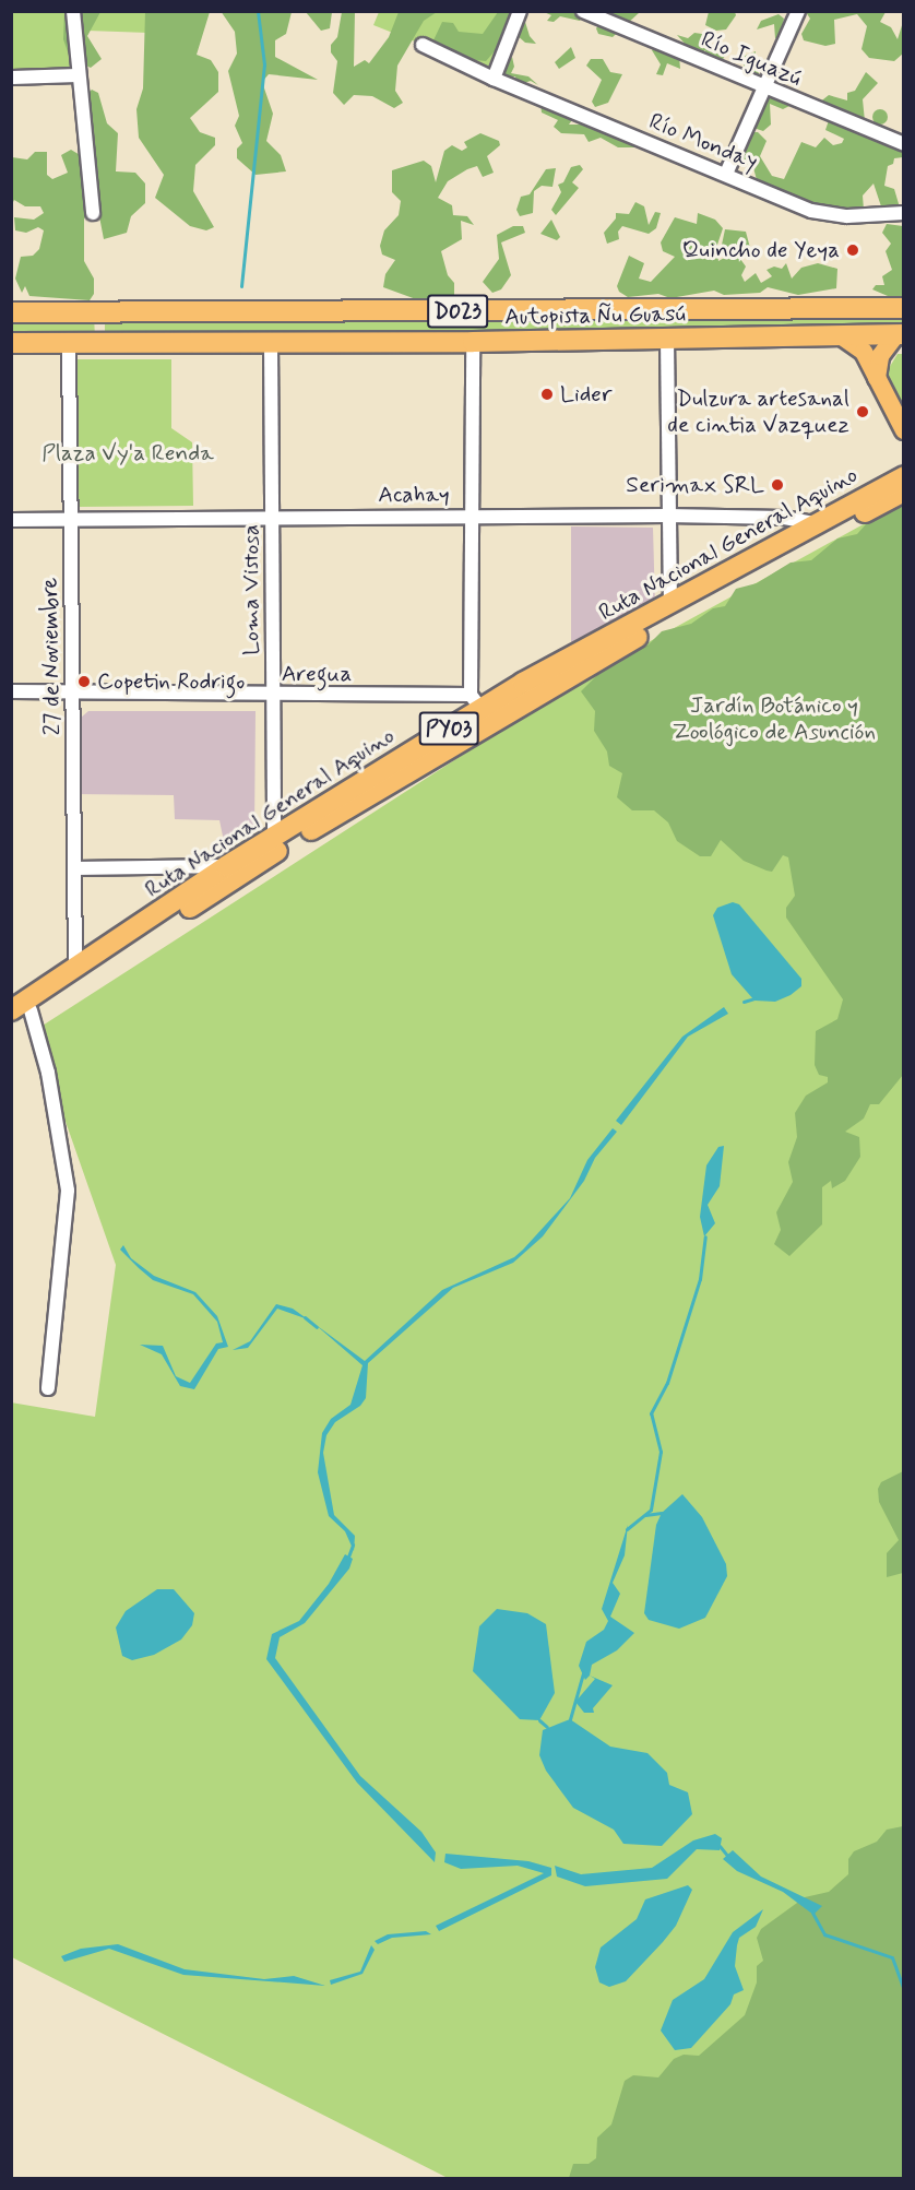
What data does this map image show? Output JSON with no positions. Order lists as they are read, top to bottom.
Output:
{
  "streets": {
    "highway": [
      "D023",
      "Autopista Ñu Guasú",
      "Ruta Nacional General Aquino",
      "PY03"
    ],
    "street": [
      "Río Iguazú",
      "Río Monday",
      "Acahay",
      "Loma Vistosa",
      "27 de Noviembre",
      "Aregua"
    ]
  },
  "crossings": [
    ["Autopista Ñu Guasú", "Loma Vistosa"],
    ["Autopista Ñu Guasú", "27 de Noviembre"],
    ["Acahay", "Ruta Nacional General Aquino"],
    ["Acahay", "Loma Vistosa"],
    ["Acahay", "27 de Noviembre"],
    ["Ruta Nacional General Aquino", "Loma Vistosa"],
    ["Ruta Nacional General Aquino", "27 de Noviembre"],
    ["Ruta Nacional General Aquino", "Aregua"],
    ["Loma Vistosa", "Aregua"],
    ["27 de Noviembre", "Aregua"]
  ],
  "parks": ["Plaza Vy'a Renda", "Jardín Botánico y Zoológico de Asunción"],
  "places": [
    "Quincho de Yeya",
    "Lider",
    "Dulzura artesanal de cintia Vazquez",
    "Serimax SRL",
    "Copetin Rodrigo"
  ]
}
